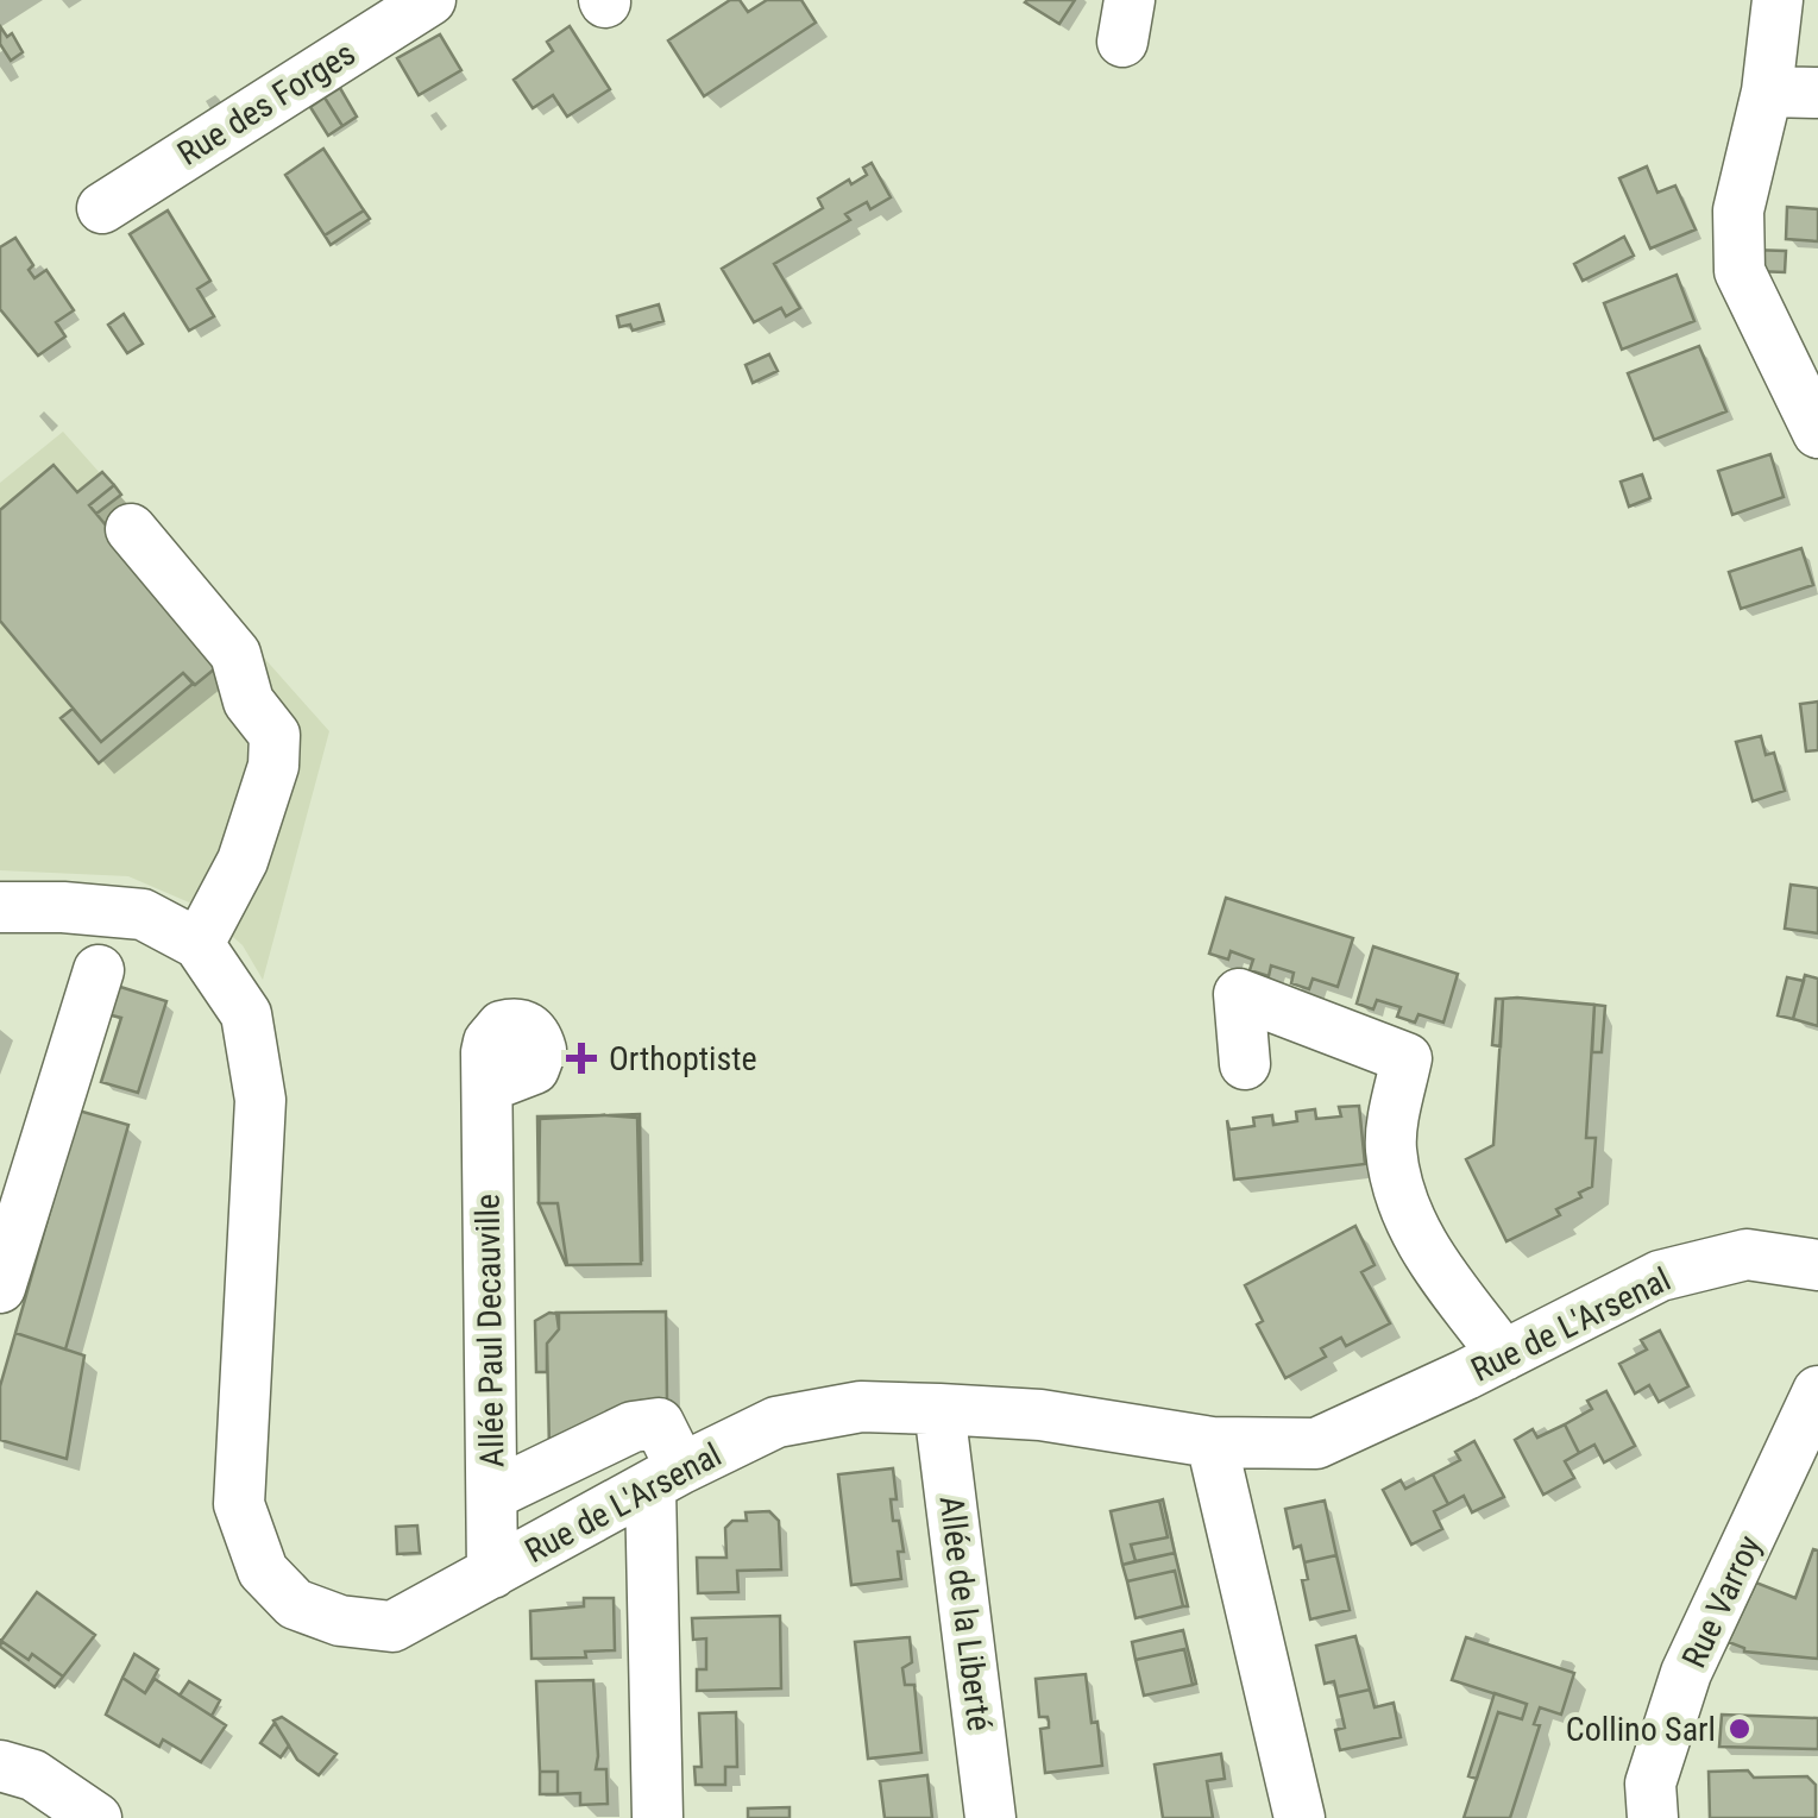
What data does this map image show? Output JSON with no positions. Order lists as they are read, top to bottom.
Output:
{
  "streets": {
    "street": [
      "Rue des Forges",
      "Rue de L'Arsenal",
      "Allée Paul Decauville",
      "Rue Varroy",
      "Allée de la Liberté"
    ]
  },
  "crossings": [
    ["Rue de L'Arsenal", "Allée Paul Decauville"],
    ["Rue de L'Arsenal", "Allée de la Liberté"]
  ],
  "places": {
    "health": ["Orthoptiste"],
    "other": ["Collino Sarl"]
  }
}
